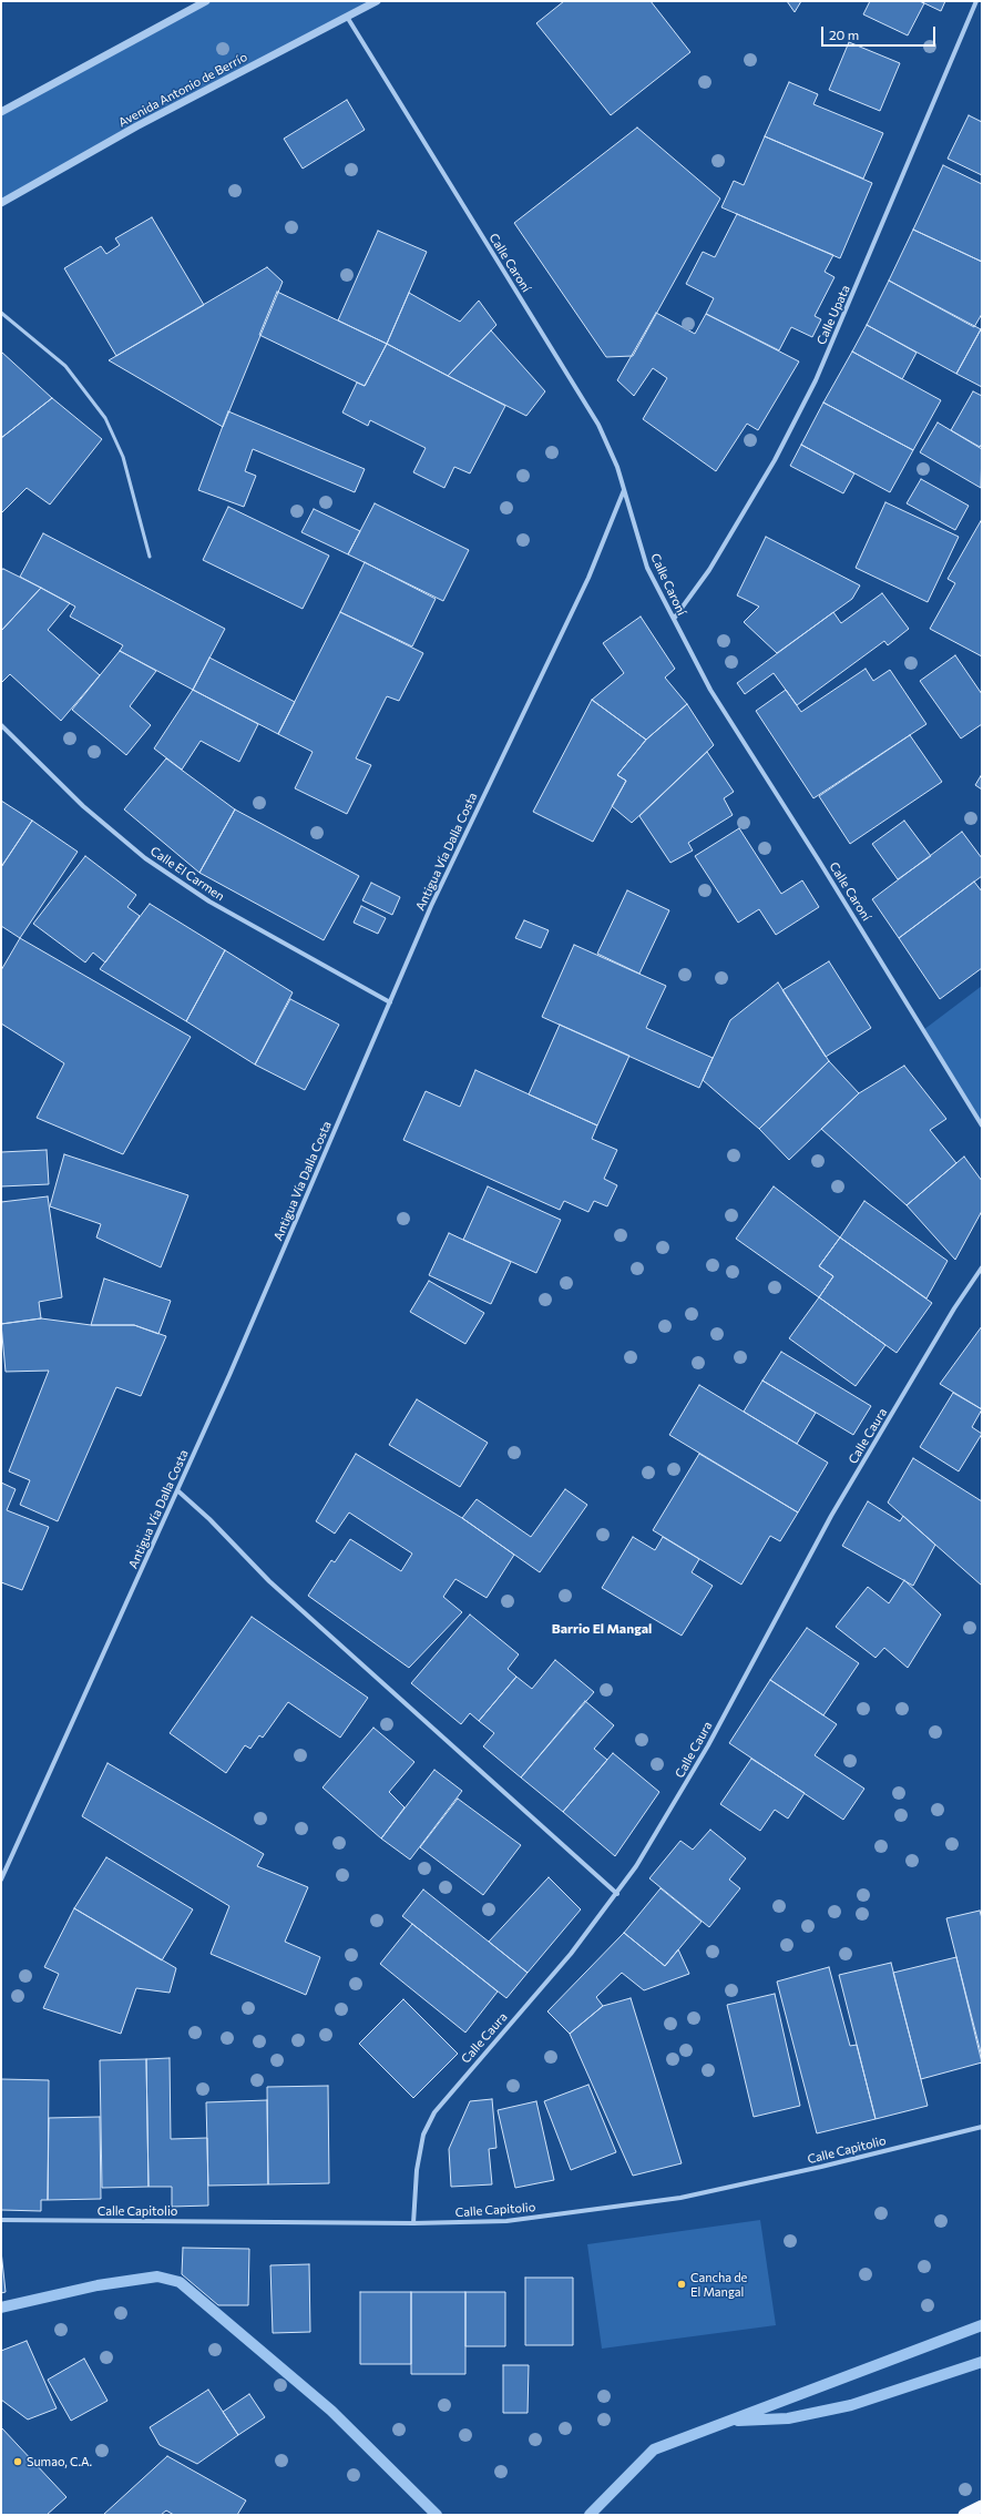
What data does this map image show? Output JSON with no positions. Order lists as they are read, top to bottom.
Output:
{
  "streets": {
    "street": [
      "Avenida Antonio de Berrío",
      "Calle Caroní",
      "Calle Upata",
      "Antigua Vía Dalla Costa",
      "Calle El Carmen",
      "Calle Caura",
      "Calle Capitolio"
    ]
  },
  "crossings": [
    ["Avenida Antonio de Berrío", "Calle Caroní"],
    ["Calle Caroní", "Calle Upata"],
    ["Calle Caroní", "Antigua Vía Dalla Costa"],
    ["Antigua Vía Dalla Costa", "Calle El Carmen"],
    ["Calle Caura", "Calle Capitolio"]
  ],
  "districts": ["Barrio El Mangal"],
  "places": ["Cancha de El Mangal", "Sumao, C.A."],
  "scale_bar": "20 m"
}
